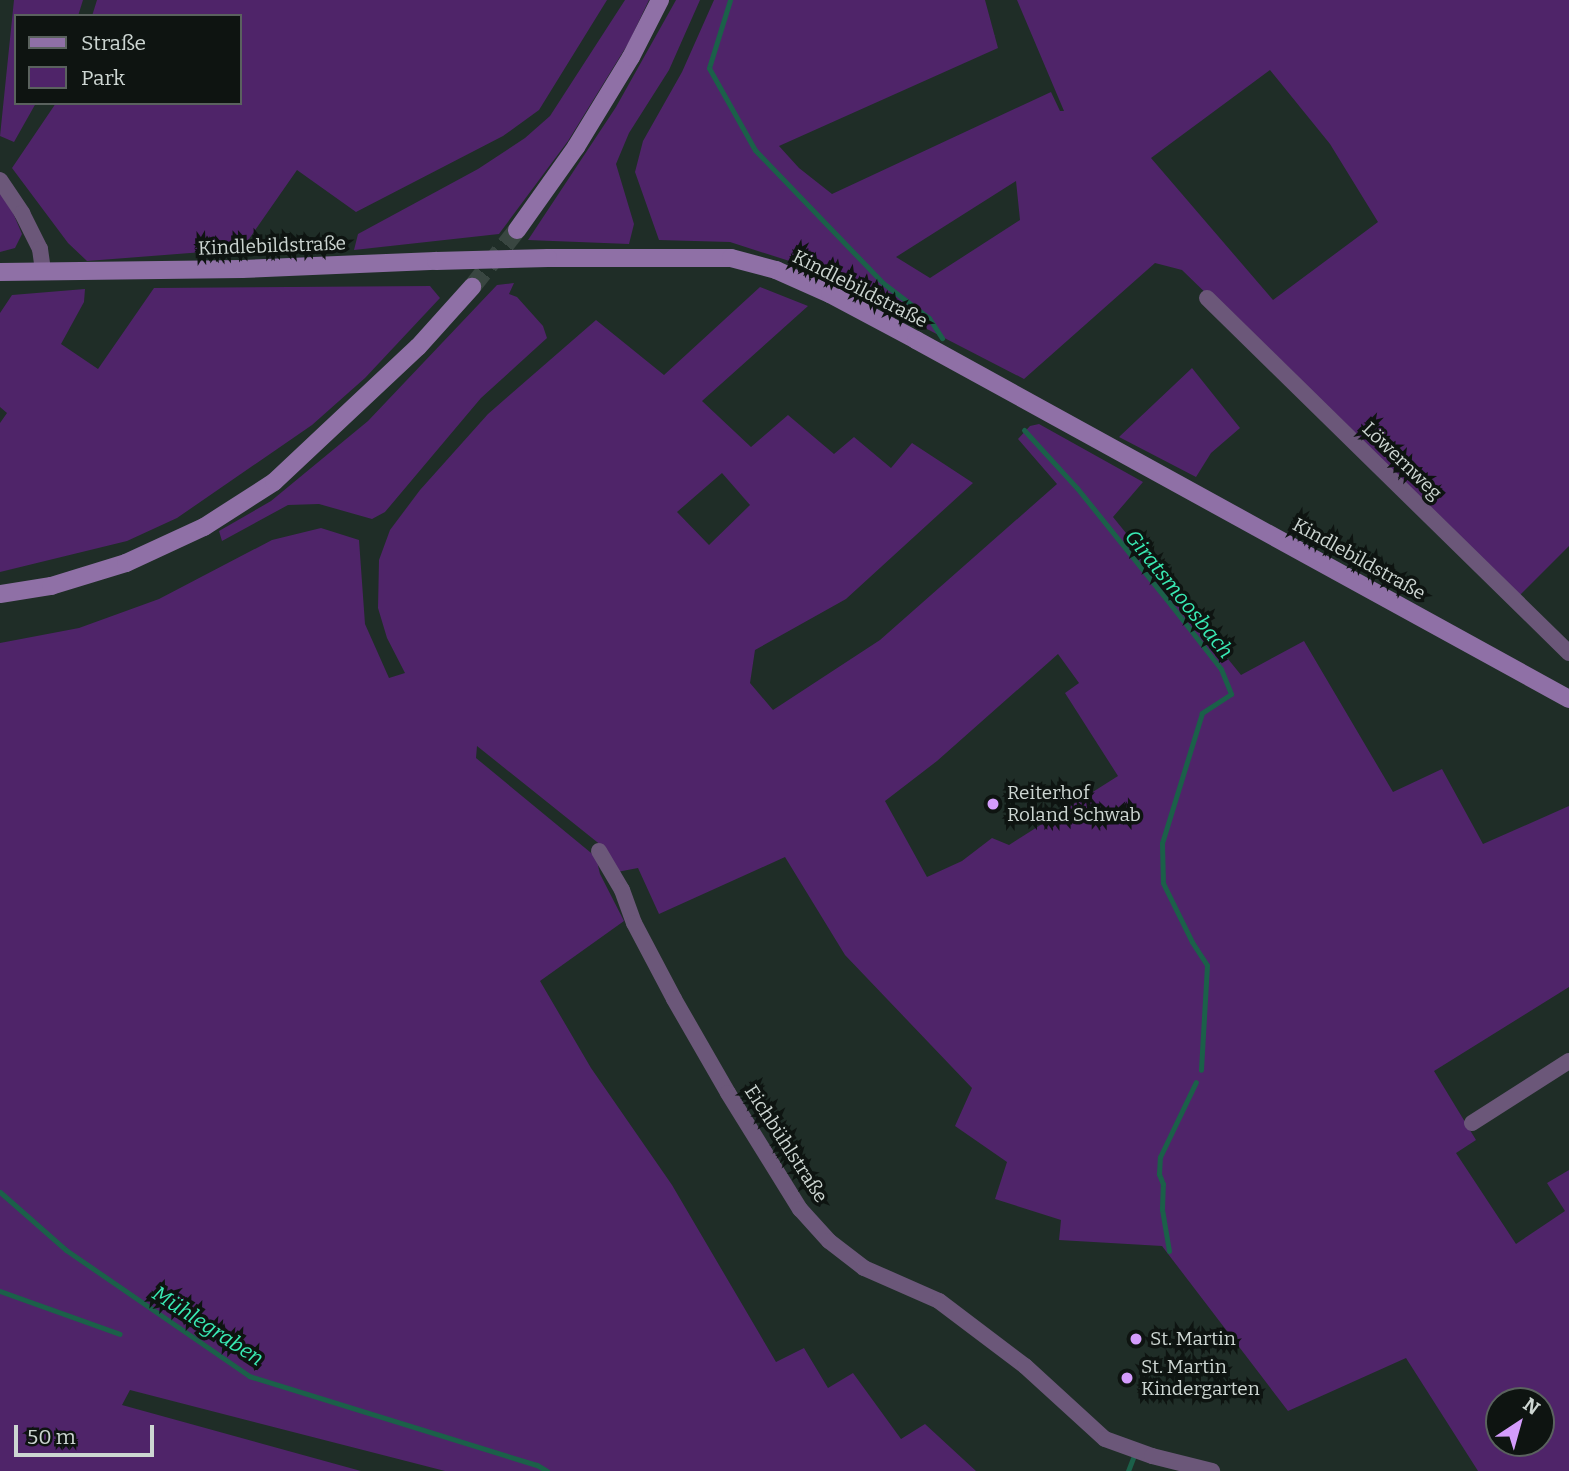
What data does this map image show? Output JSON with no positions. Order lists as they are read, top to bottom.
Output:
{
  "streets": {
    "main road": ["Kindlebildstraße"],
    "street": ["Löwernweg", "Eichbühlstraße"]
  },
  "water": ["Giratsmoosbach", "Mühlegraben"],
  "places": ["Reiterhof Roland Schwab", "St. Martin", "St. Martin Kindergarten"],
  "legend": ["Straße", "Park"],
  "scale_bar": "50 m",
  "north": "top right"
}
